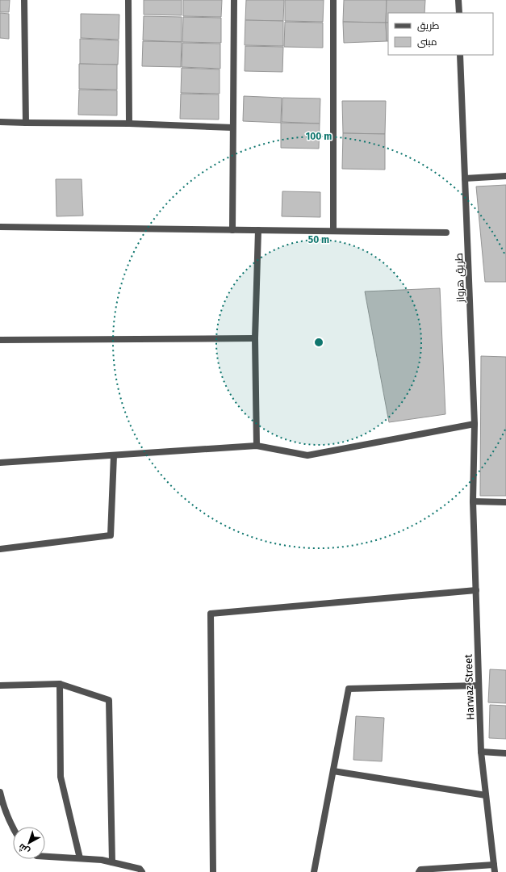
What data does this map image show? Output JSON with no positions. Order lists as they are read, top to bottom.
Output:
{
  "streets": {
    "street": ["طريق هرواز", "Harwaz Street"]
  },
  "crossings": [
    ["طريق هرواز", "Harwaz Street"]
  ],
  "legend": ["طريق", "مبنى"],
  "north": "bottom left",
  "rings": ["100 m", "50 m"]
}
